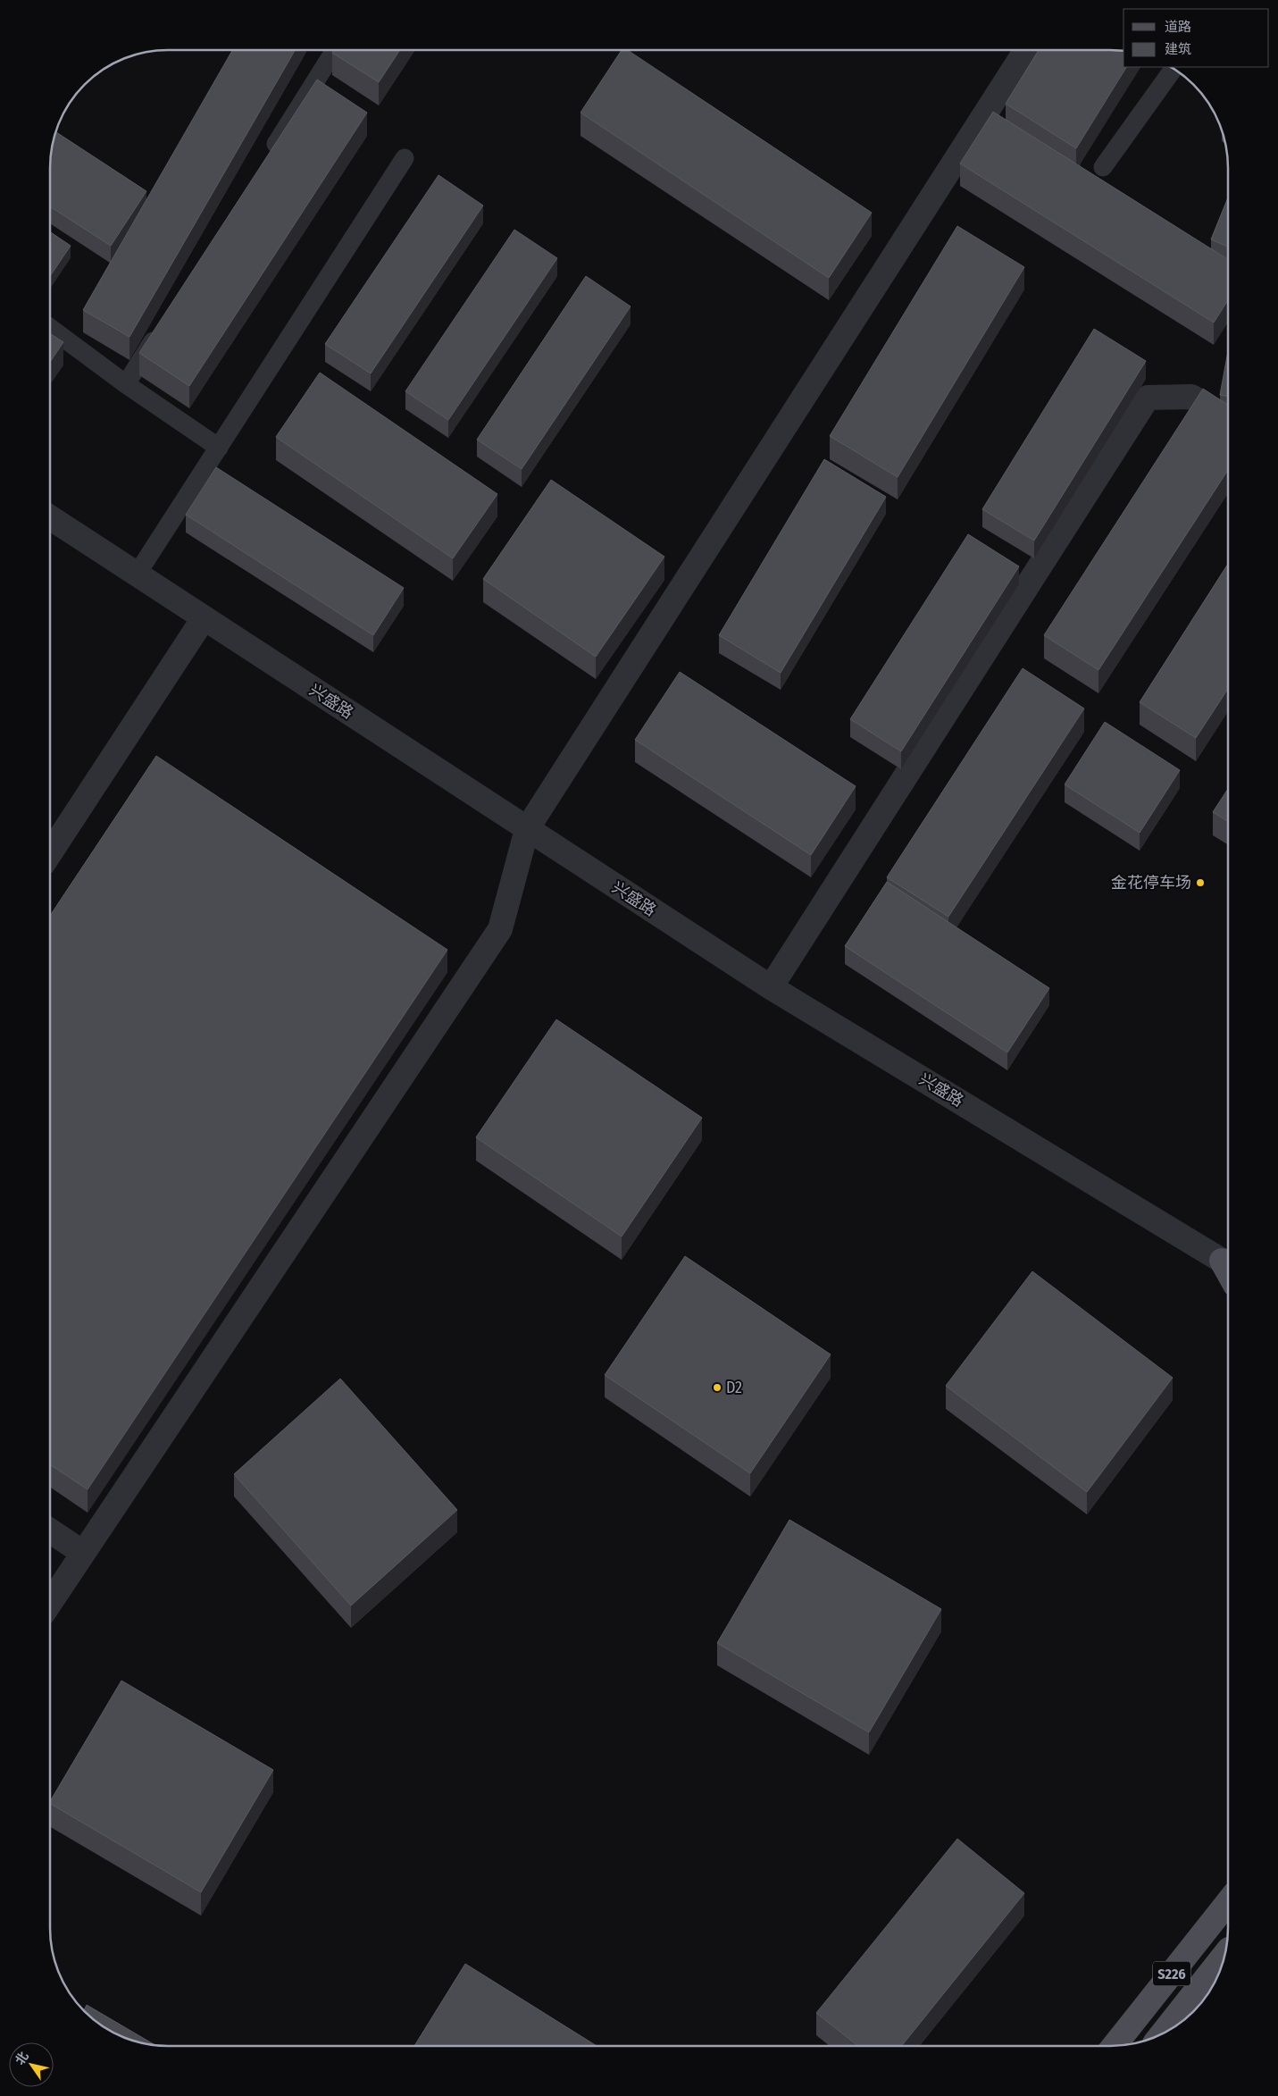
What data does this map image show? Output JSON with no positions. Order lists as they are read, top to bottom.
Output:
{
  "streets": {
    "main road": ["S226"],
    "street": ["兴盛路"]
  },
  "places": ["金花停车场", "D2"],
  "legend": ["道路", "建筑"],
  "north": "top left"
}
